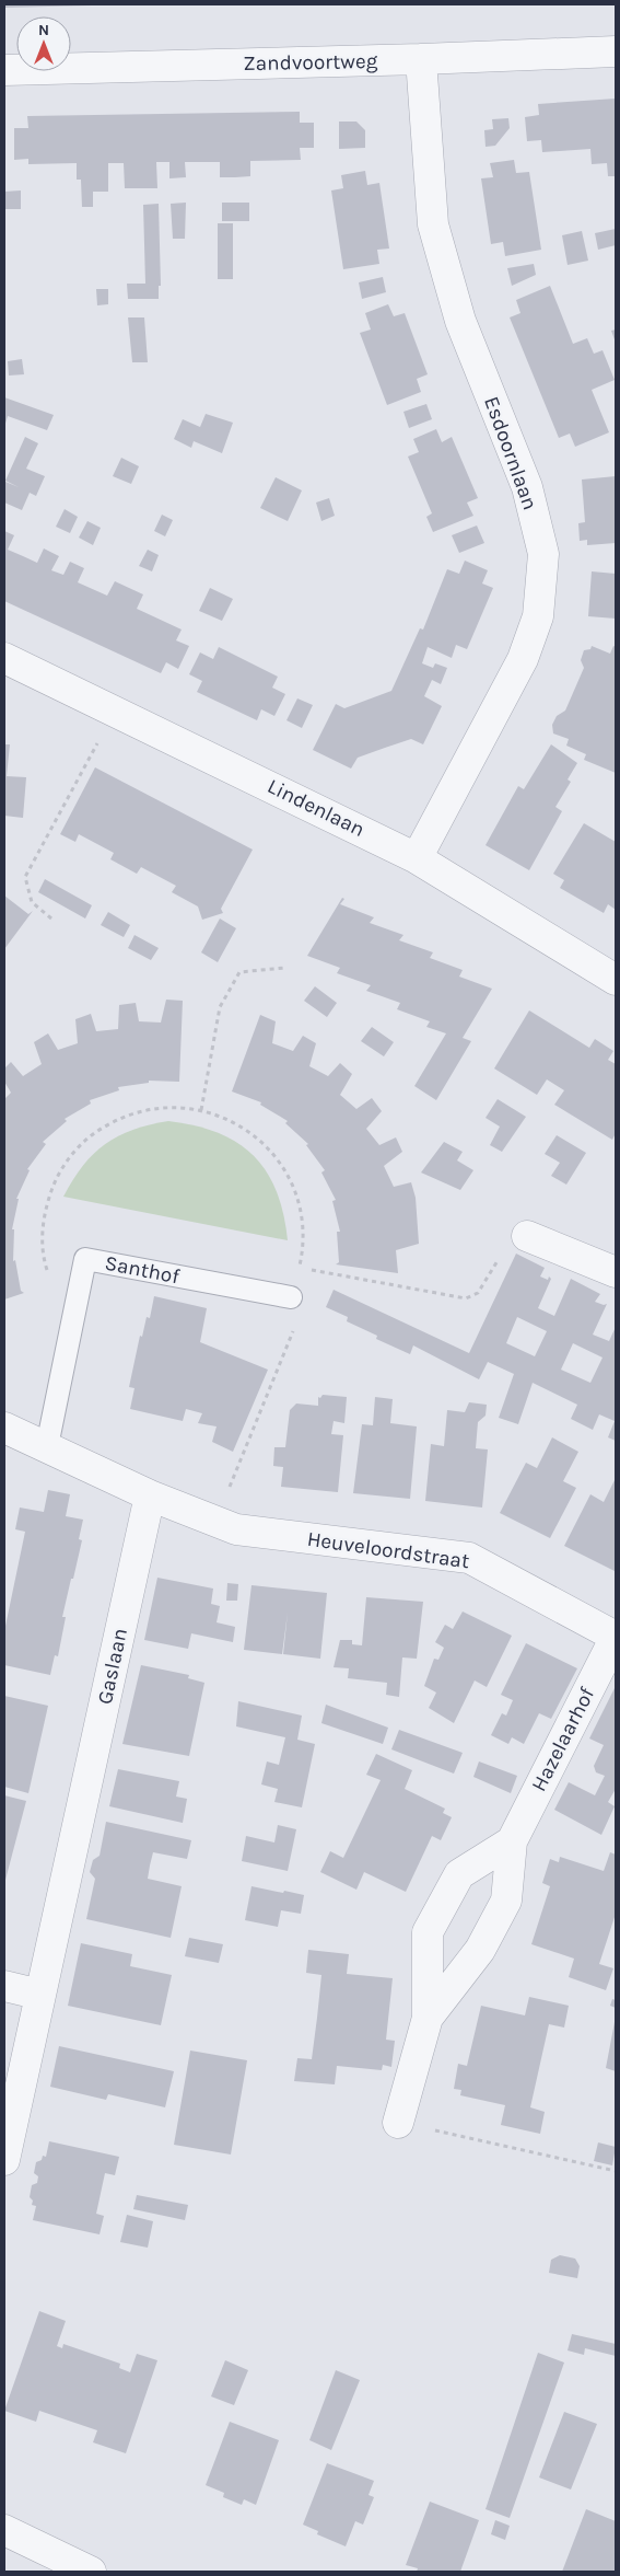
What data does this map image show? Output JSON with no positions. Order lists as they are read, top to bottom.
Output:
{
  "streets": {
    "street": [
      "Zandvoortweg",
      "Esdoornlaan",
      "Lindenlaan",
      "Heuveloordstraat",
      "Gaslaan",
      "Hazelaarhof"
    ],
    "lane": ["Santhof"]
  },
  "crossings": [
    ["Zandvoortweg", "Esdoornlaan"],
    ["Esdoornlaan", "Lindenlaan"],
    ["Heuveloordstraat", "Gaslaan"],
    ["Heuveloordstraat", "Hazelaarhof"]
  ],
  "north": "top"
}
